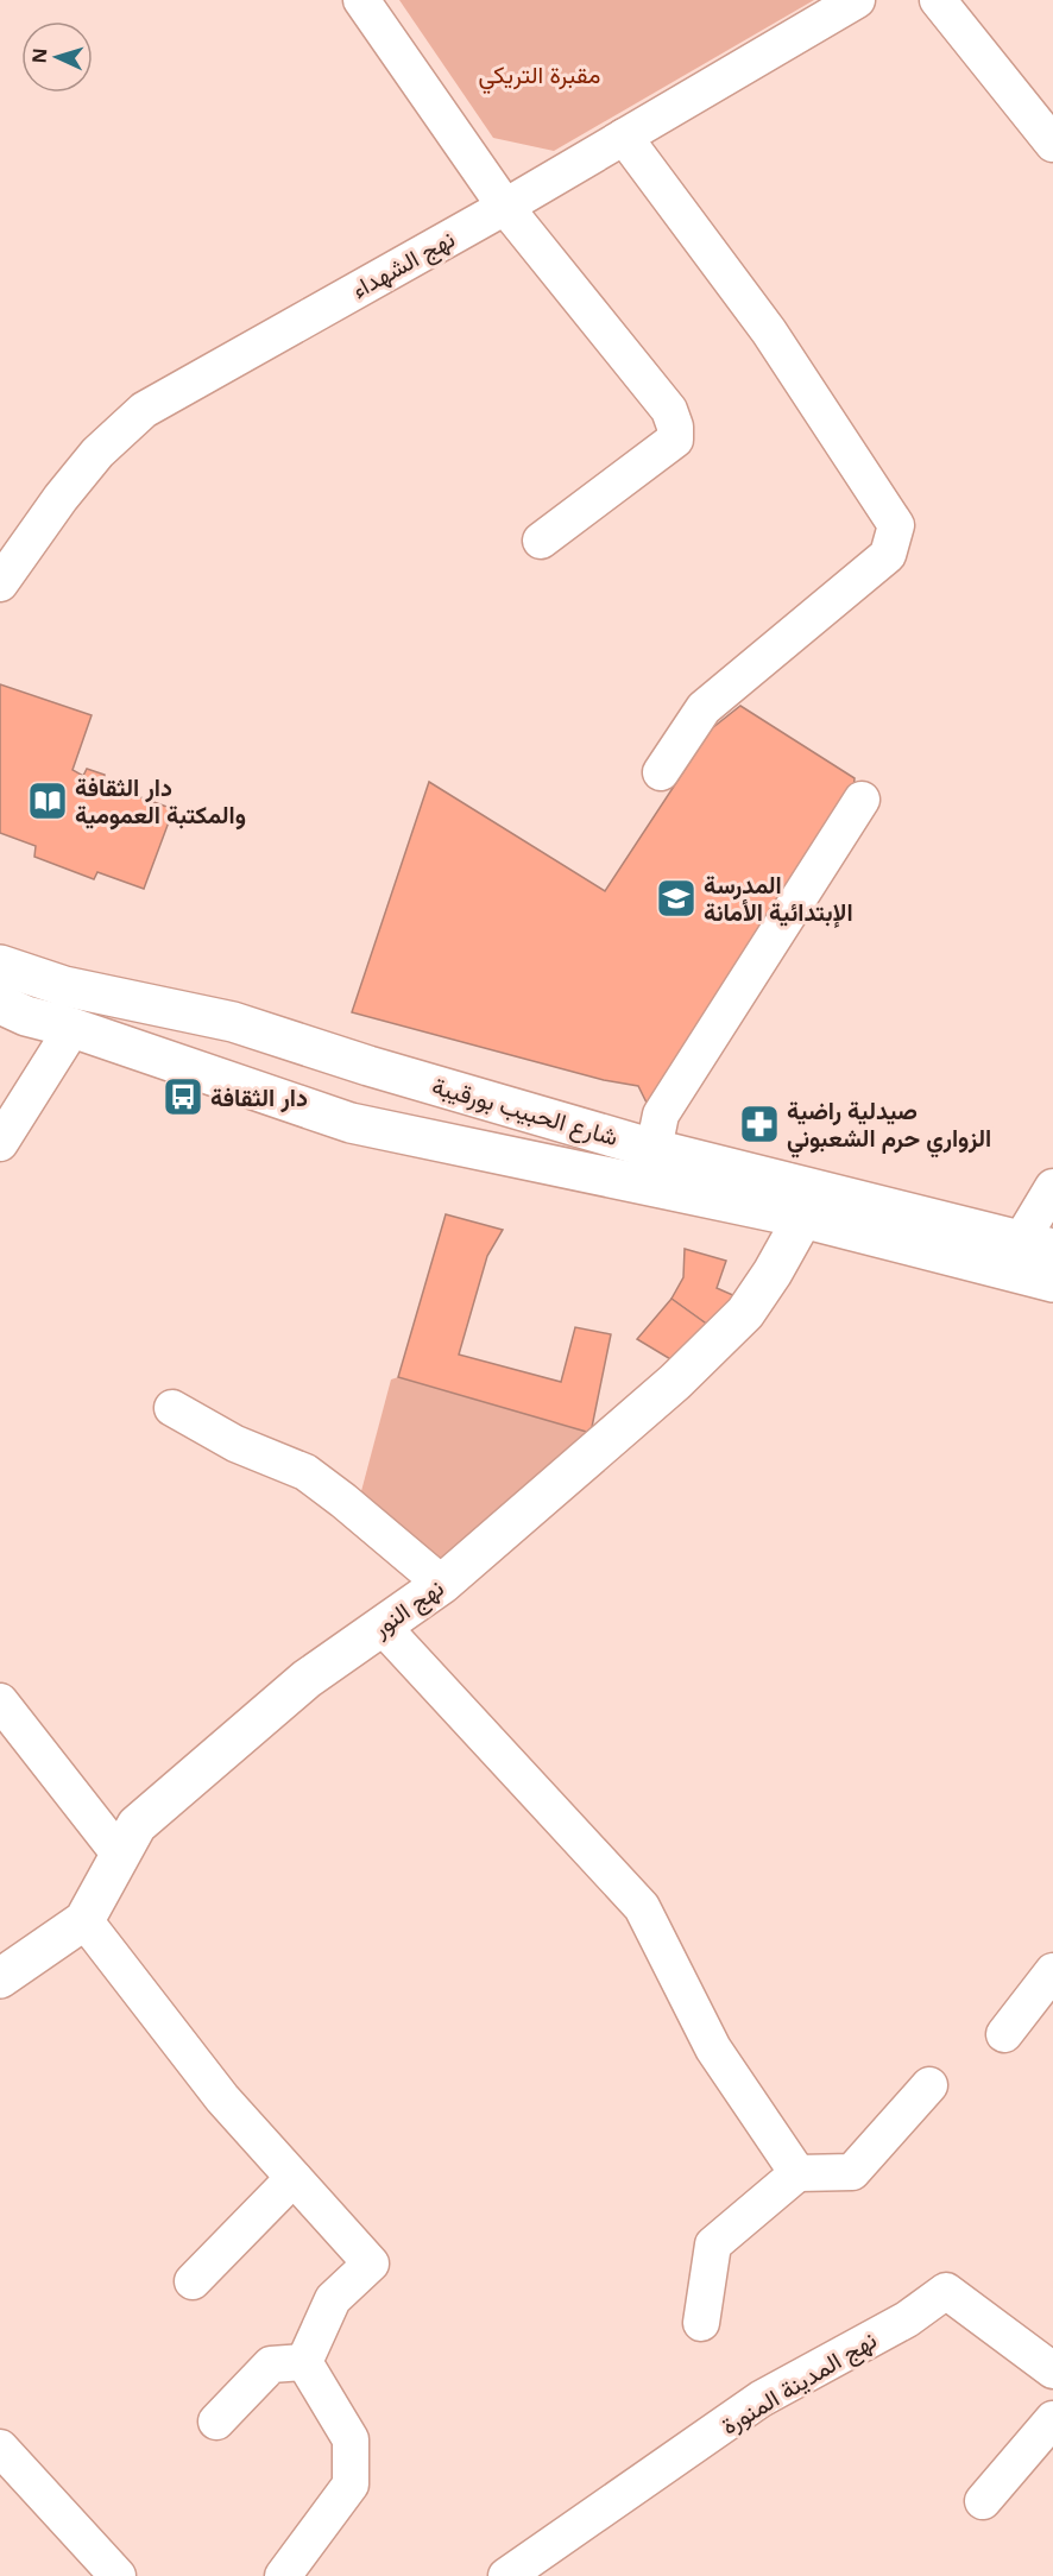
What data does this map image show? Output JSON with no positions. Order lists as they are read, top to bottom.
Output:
{
  "streets": {
    "main road": ["شارع الحبيب بورقيبة", "نهج النور"],
    "street": ["نهج الشهداء", "نهج المدينة المنورة"]
  },
  "crossings": [
    ["شارع الحبيب بورقيبة", "نهج النور"]
  ],
  "parks": ["مقبرة التريكي"],
  "places": {
    "library": ["دار الثقافة والمكتبة العمومية"],
    "school or university": ["المدرسة الإبتدائية الأمانة"],
    "bus stop": ["دار الثقافة"],
    "pharmacy": ["صيدلية راضية الزواري حرم الشعبوني"]
  },
  "north": "left"
}
